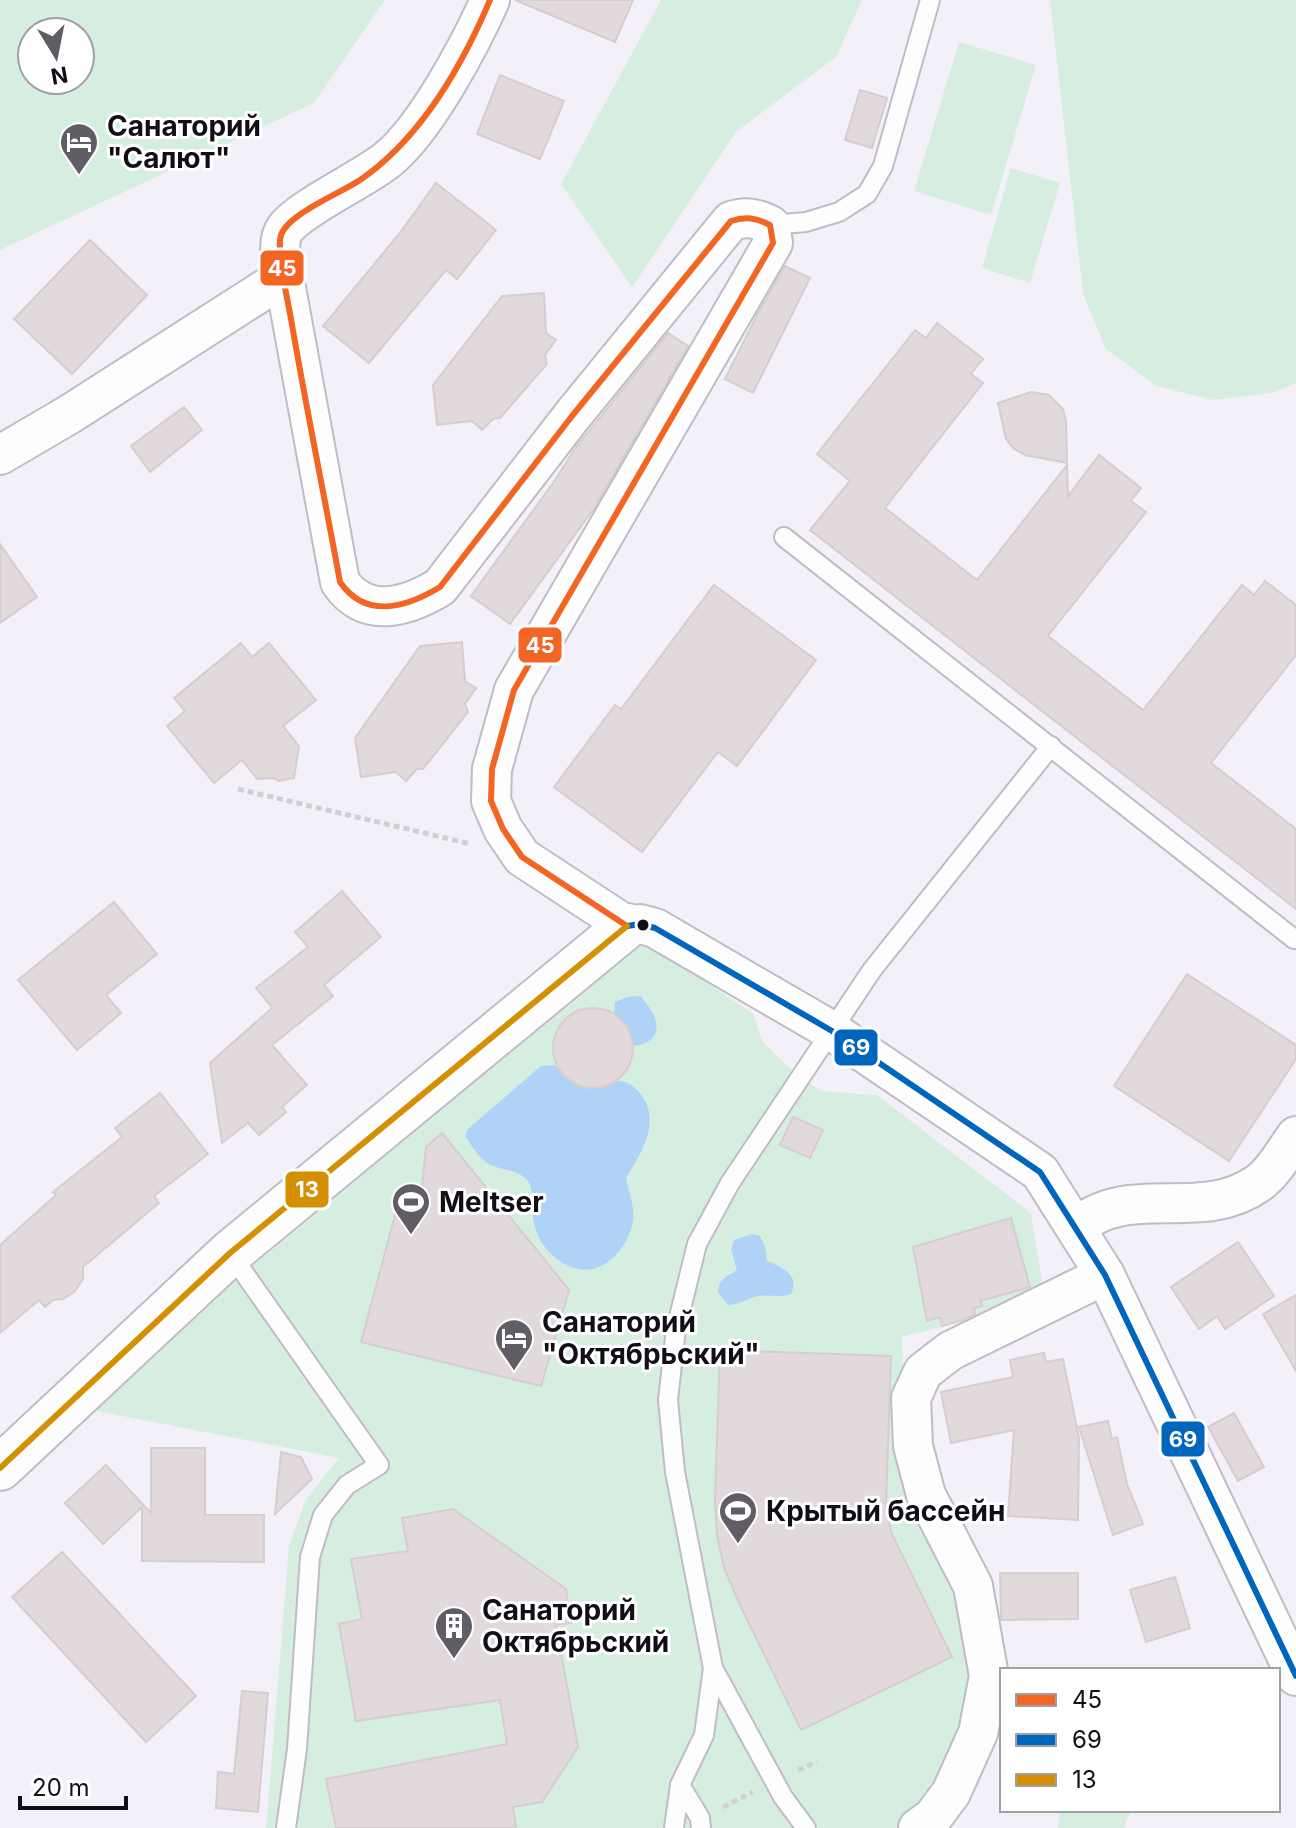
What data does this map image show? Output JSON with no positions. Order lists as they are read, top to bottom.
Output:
{
  "places": {
    "hotel": ["Санаторий \"Салют\"", "Санаторий \"Октябрьский\""],
    "sports": ["Meltser", "Крытый бассейн"],
    "building": ["Санаторий Октябрьский"]
  },
  "lines": ["transit line 45", "transit line 69", "transit line 13"],
  "legend": ["45", "69", "13"],
  "scale_bar": "20 m",
  "north": "bottom"
}
